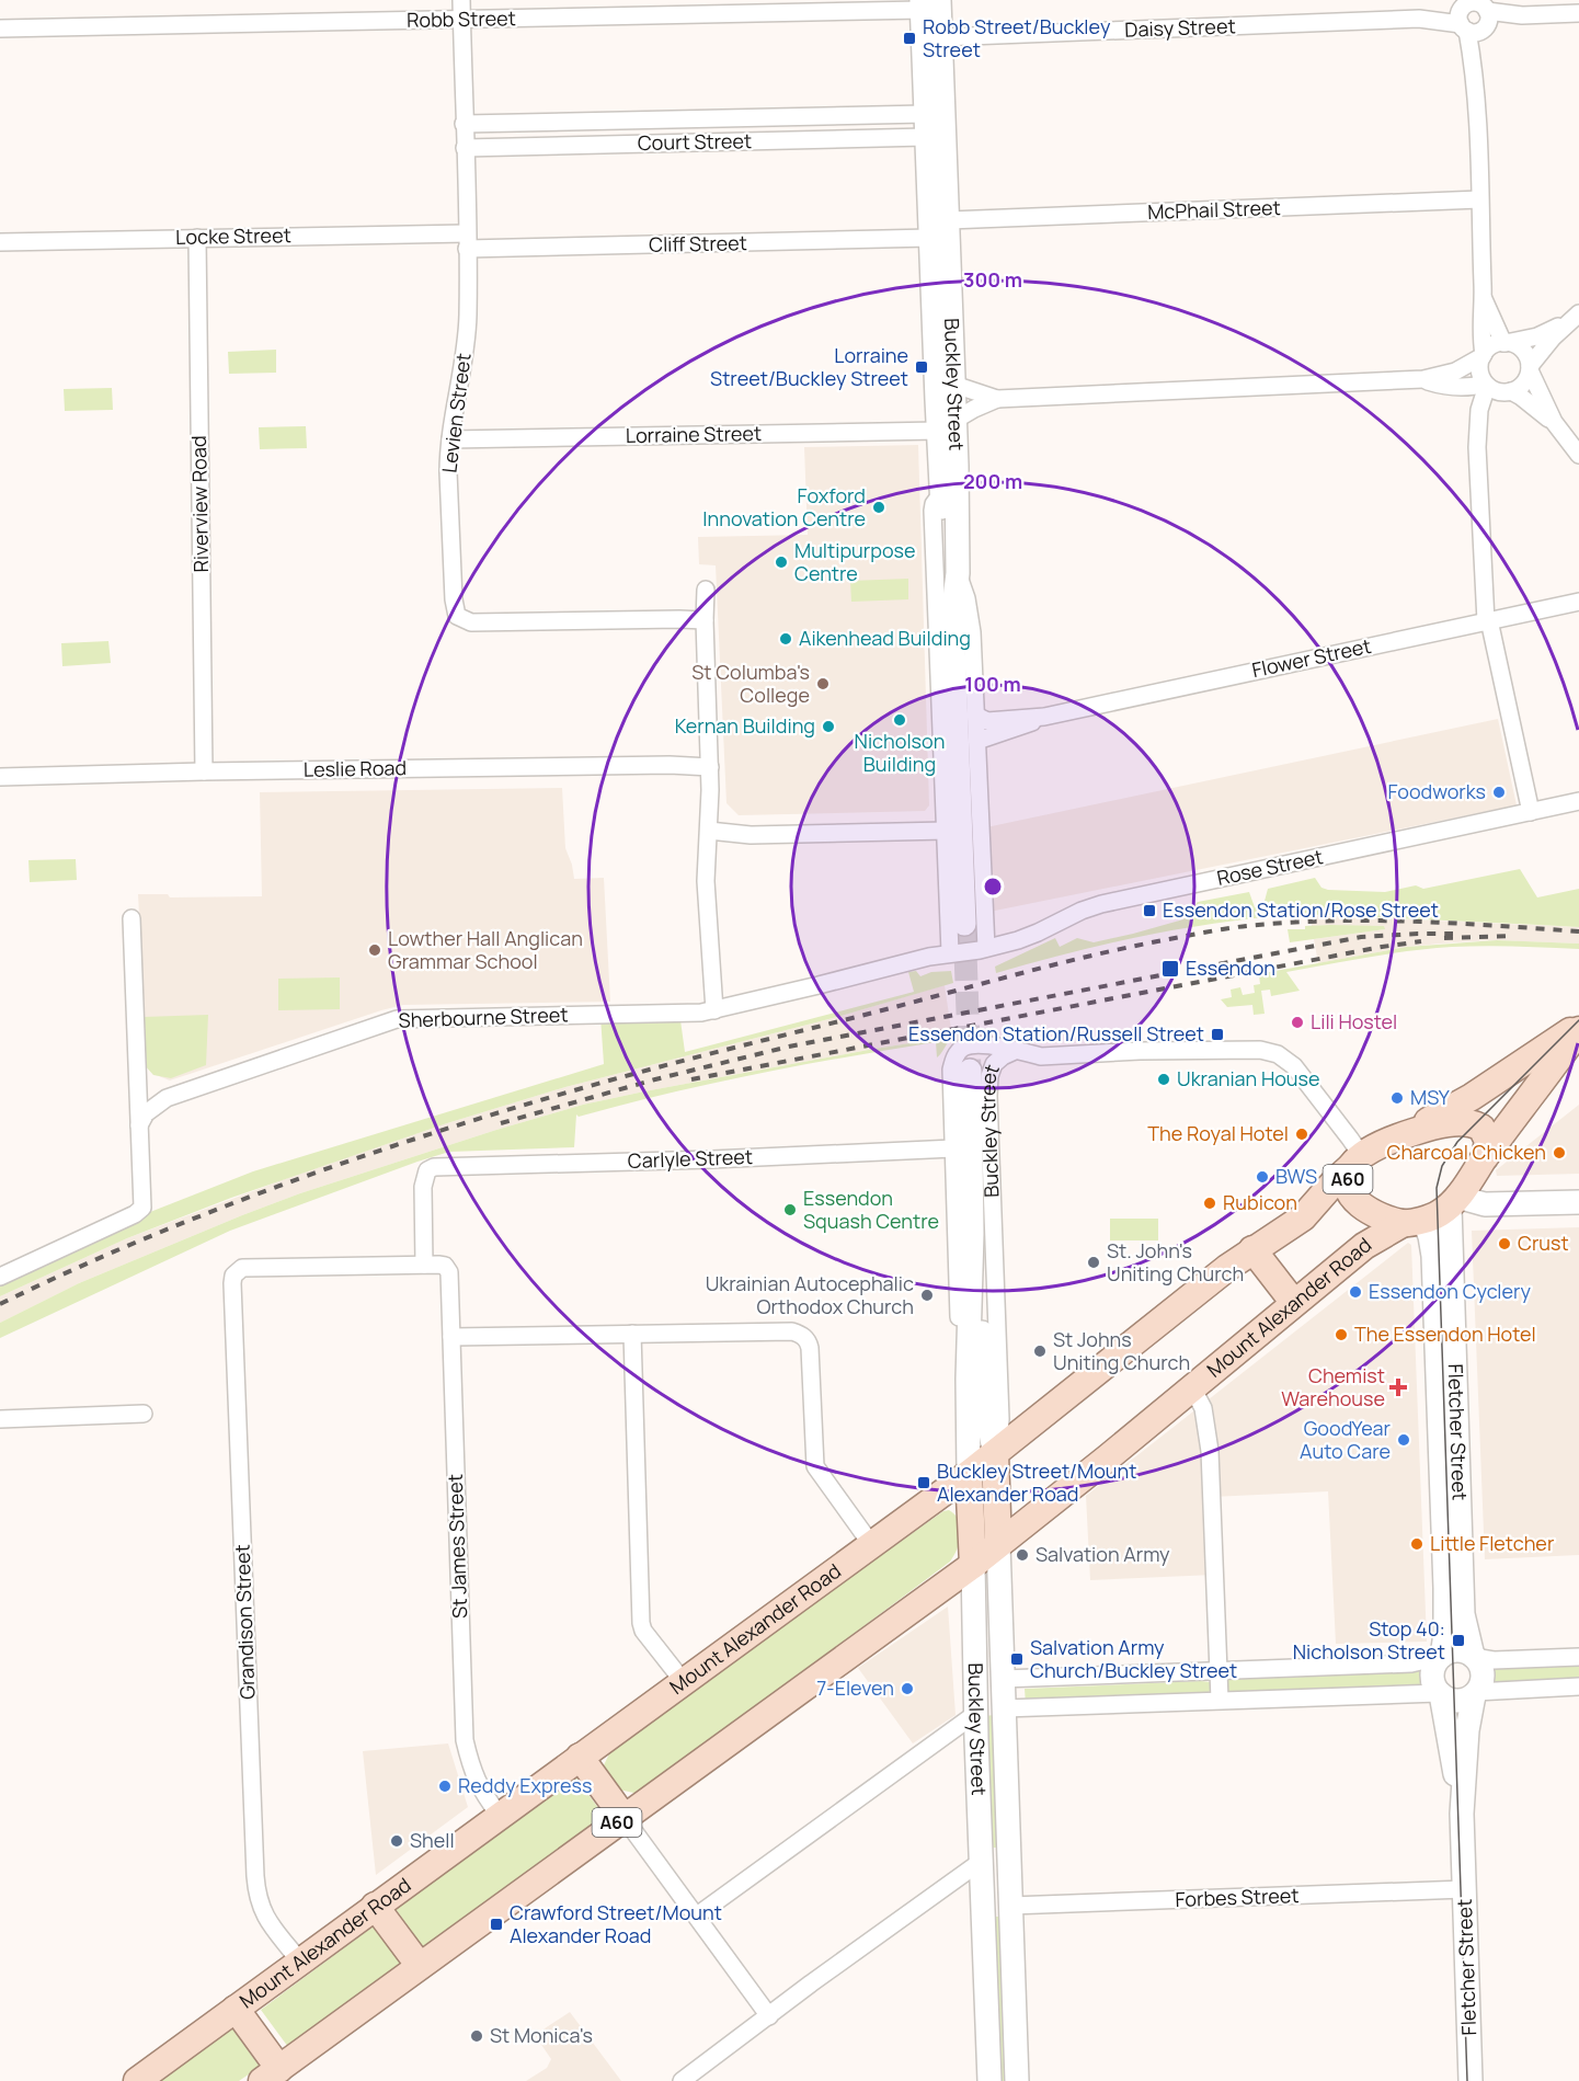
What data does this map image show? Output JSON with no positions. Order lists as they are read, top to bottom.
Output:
{
  "streets": {
    "main road": [
      "Buckley Street",
      "A60",
      "Mount Alexander Road",
      "Fletcher Street"
    ],
    "street": [
      "Robb Street",
      "Daisy Street",
      "Court Street",
      "McPhail Street",
      "Locke Street",
      "Cliff Street",
      "Levien Street",
      "Lorraine Street",
      "Riverview Road",
      "Flower Street",
      "Leslie Road",
      "Rose Street",
      "Sherbourne Street",
      "Carlyle Street",
      "St James Street",
      "Grandison Street",
      "Forbes Street"
    ]
  },
  "crossings": [
    ["Robb Street", "Buckley Street"],
    ["Robb Street", "Levien Street"],
    ["Daisy Street", "Buckley Street"],
    ["Court Street", "Buckley Street"],
    ["Court Street", "Levien Street"],
    ["McPhail Street", "Cliff Street"],
    ["McPhail Street", "Buckley Street"],
    ["Locke Street", "Cliff Street"],
    ["Locke Street", "Levien Street"],
    ["Locke Street", "Riverview Road"],
    ["Cliff Street", "Buckley Street"],
    ["Cliff Street", "Levien Street"],
    ["Buckley Street", "Lorraine Street"],
    ["Buckley Street", "Flower Street"],
    ["Buckley Street", "Rose Street"],
    ["Buckley Street", "Sherbourne Street"],
    ["Buckley Street", "Carlyle Street"],
    ["Buckley Street", "Mount Alexander Road"],
    ["Buckley Street", "Forbes Street"],
    ["Levien Street", "Lorraine Street"],
    ["Riverview Road", "Leslie Road"],
    ["Rose Street", "Sherbourne Street"],
    ["Carlyle Street", "St James Street"],
    ["Carlyle Street", "Grandison Street"],
    ["A60", "Mount Alexander Road"],
    ["A60", "Fletcher Street"],
    ["Mount Alexander Road", "Fletcher Street"],
    ["Mount Alexander Road", "St James Street"],
    ["Mount Alexander Road", "Grandison Street"],
    ["Fletcher Street", "Forbes Street"],
    ["St James Street", "Grandison Street"]
  ],
  "places": {
    "transit": [
      "Robb Street/Buckley Street",
      "Lorraine Street/Buckley Street",
      "Essendon Station/Rose Street",
      "Essendon",
      "Essendon Station/Russell Street",
      "Buckley Street/Mount Alexander Road",
      "Stop 40: Nicholson Street",
      "Salvation Army Church/Buckley Street",
      "Crawford Street/Mount Alexander Road"
    ],
    "other": [
      "Foxford Innovation Centre",
      "Multipurpose Centre",
      "Aikenhead Building",
      "St Columba's College",
      "Nicholson Building",
      "Kernan Building",
      "Foodworks",
      "Lowther Hall Anglican Grammar School",
      "Lili Hostel",
      "Ukranian House",
      "MSY",
      "The Royal Hotel",
      "Charcoal Chicken",
      "BWS",
      "Rubicon",
      "Essendon Squash Centre",
      "Crust",
      "St. John's Uniting Church",
      "Essendon Cyclery",
      "Ukrainian Autocephalic Orthodox Church",
      "The Essendon Hotel",
      "St Johns Uniting Church",
      "GoodYear Auto Care",
      "Little Fletcher",
      "Salvation Army",
      "7-Eleven",
      "Reddy Express",
      "Shell",
      "St Monica's"
    ],
    "health": ["Chemist Warehouse"]
  },
  "rings": ["300 m", "200 m", "100 m"]
}
